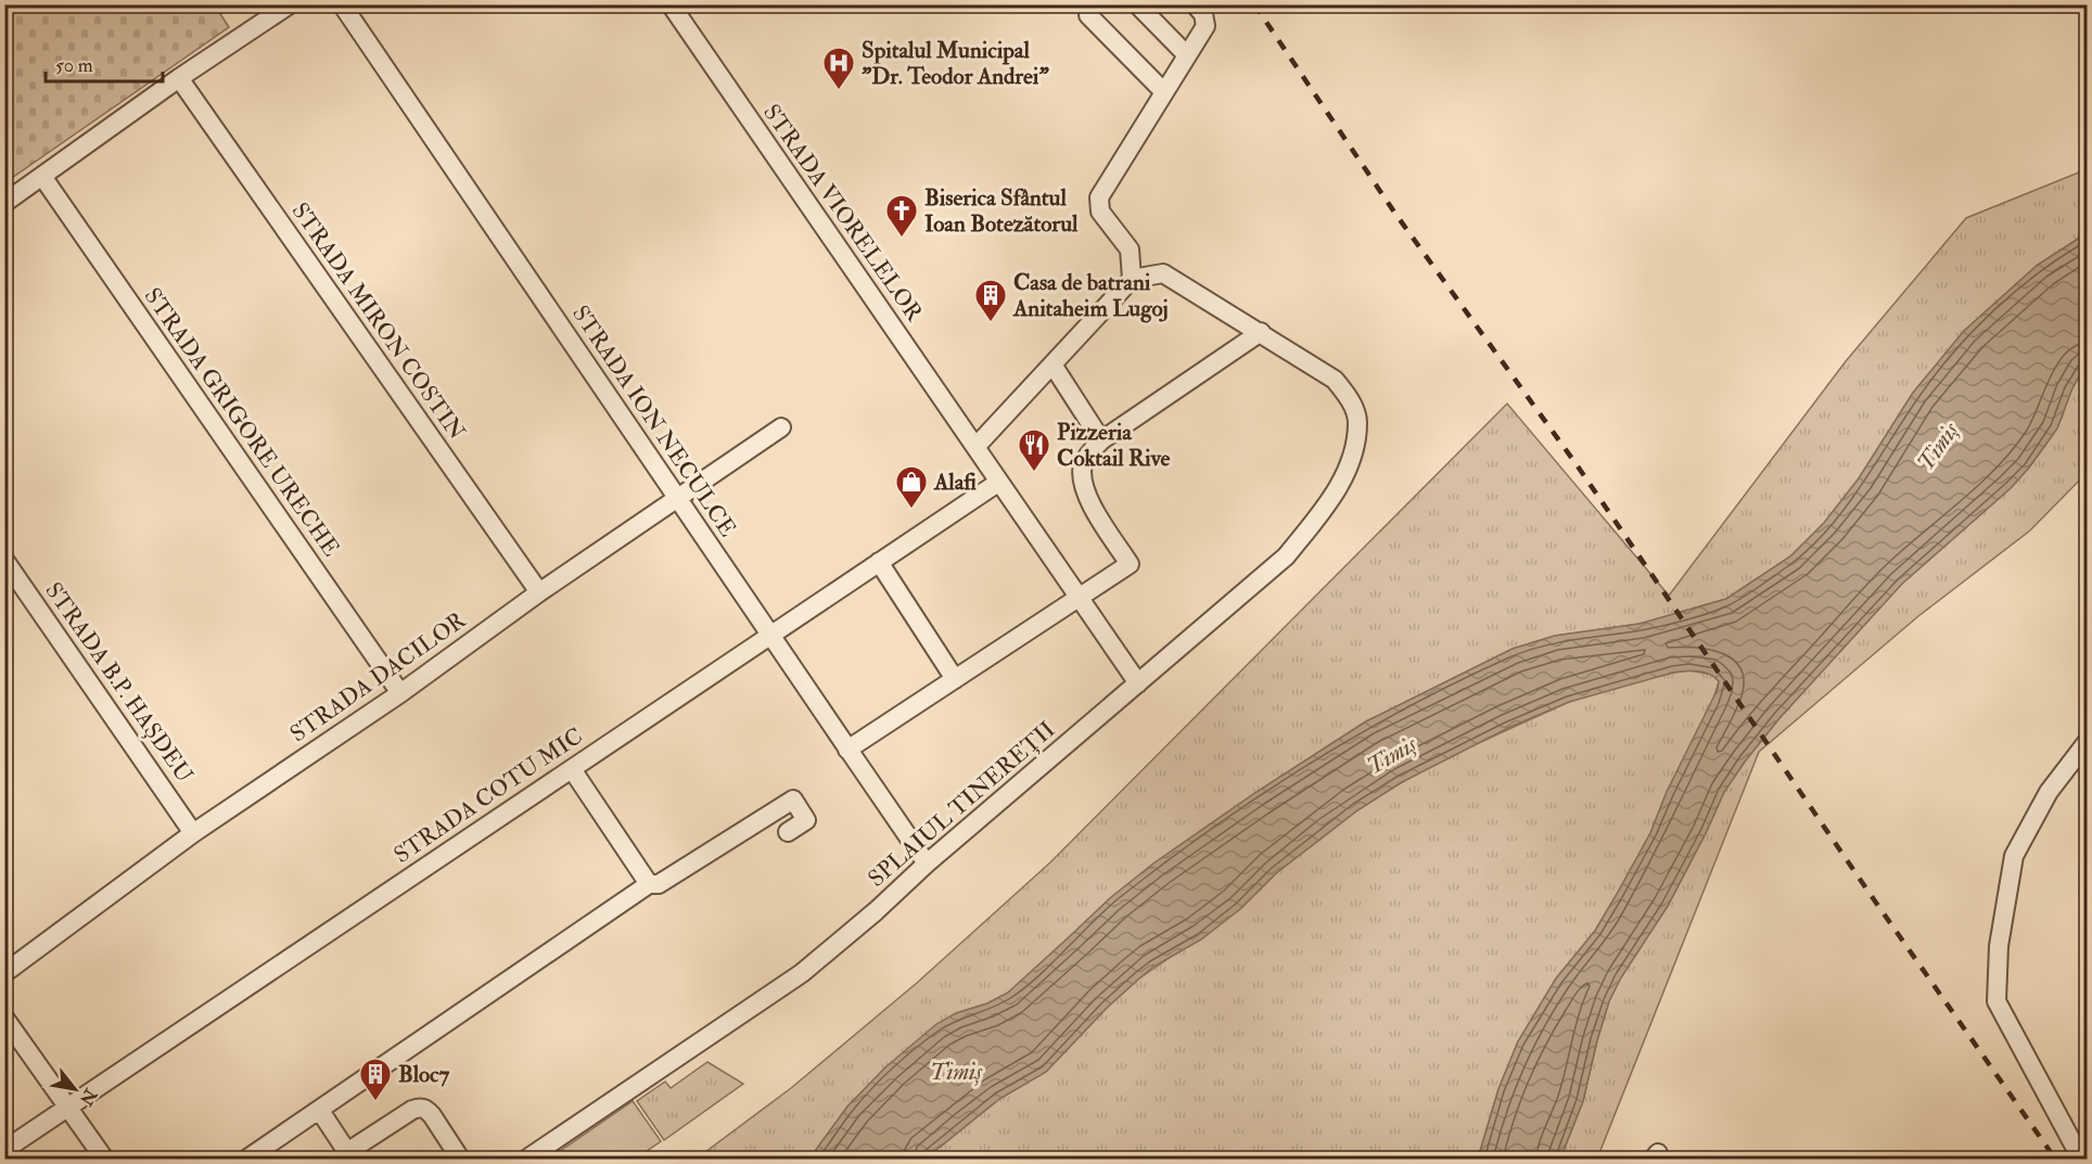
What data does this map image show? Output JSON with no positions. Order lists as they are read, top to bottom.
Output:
{
  "streets": {
    "street": [
      "STRADA VIORELELOR",
      "STRADA MIRON COSTIN",
      "STRADA ION NECULCE",
      "STRADA GRIGORE URECHE",
      "STRADA DACILOR",
      "STRADA B.P. HAȘDEU",
      "STRADA COTU MIC",
      "SPLAIUL TINEREȚII"
    ]
  },
  "crossings": [
    ["STRADA VIORELELOR", "STRADA COTU MIC"],
    ["STRADA VIORELELOR", "SPLAIUL TINEREȚII"],
    ["STRADA MIRON COSTIN", "STRADA DACILOR"],
    ["STRADA ION NECULCE", "STRADA DACILOR"],
    ["STRADA ION NECULCE", "STRADA COTU MIC"],
    ["STRADA ION NECULCE", "SPLAIUL TINEREȚII"],
    ["STRADA GRIGORE URECHE", "STRADA DACILOR"],
    ["STRADA DACILOR", "STRADA B.P. HAȘDEU"]
  ],
  "water": ["Timiș"],
  "places": {
    "hospital": ["Spitalul Municipal \"Dr. Teodor Andrei\""],
    "church": ["Biserica Sfântul Ioan Botezătorul"],
    "building": ["Casa de batrani Anitaheim Lugoj", "Bloc7"],
    "restaurant": ["Pizzeria Coktail Rive"],
    "shop": ["Alafi"]
  },
  "scale_bar": "50 m",
  "north": "bottom right"
}
